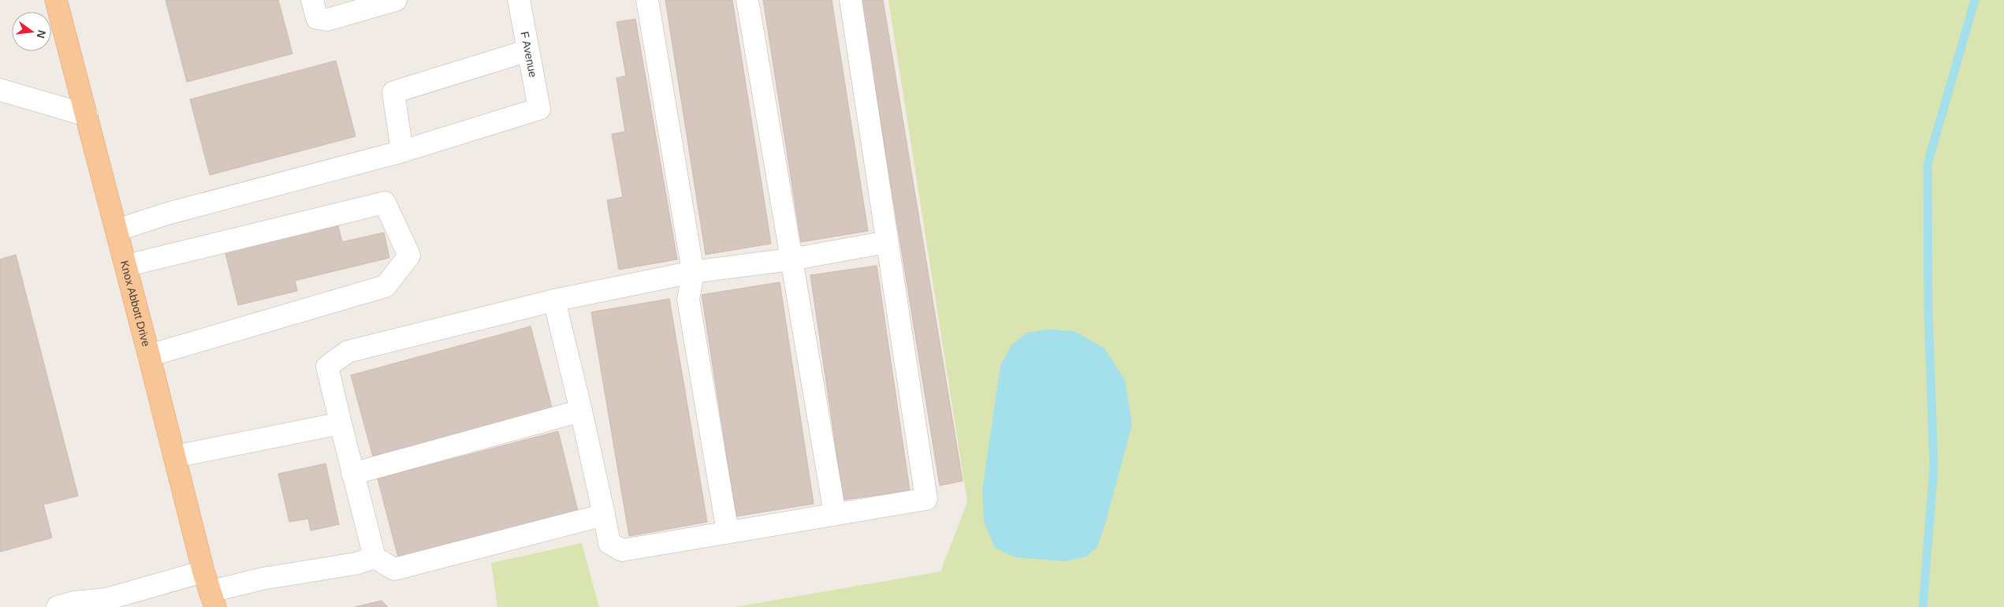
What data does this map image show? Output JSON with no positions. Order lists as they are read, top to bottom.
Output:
{
  "streets": {
    "main road": ["Knox Abbott Drive"],
    "street": ["F Avenue"]
  },
  "north": "right"
}
